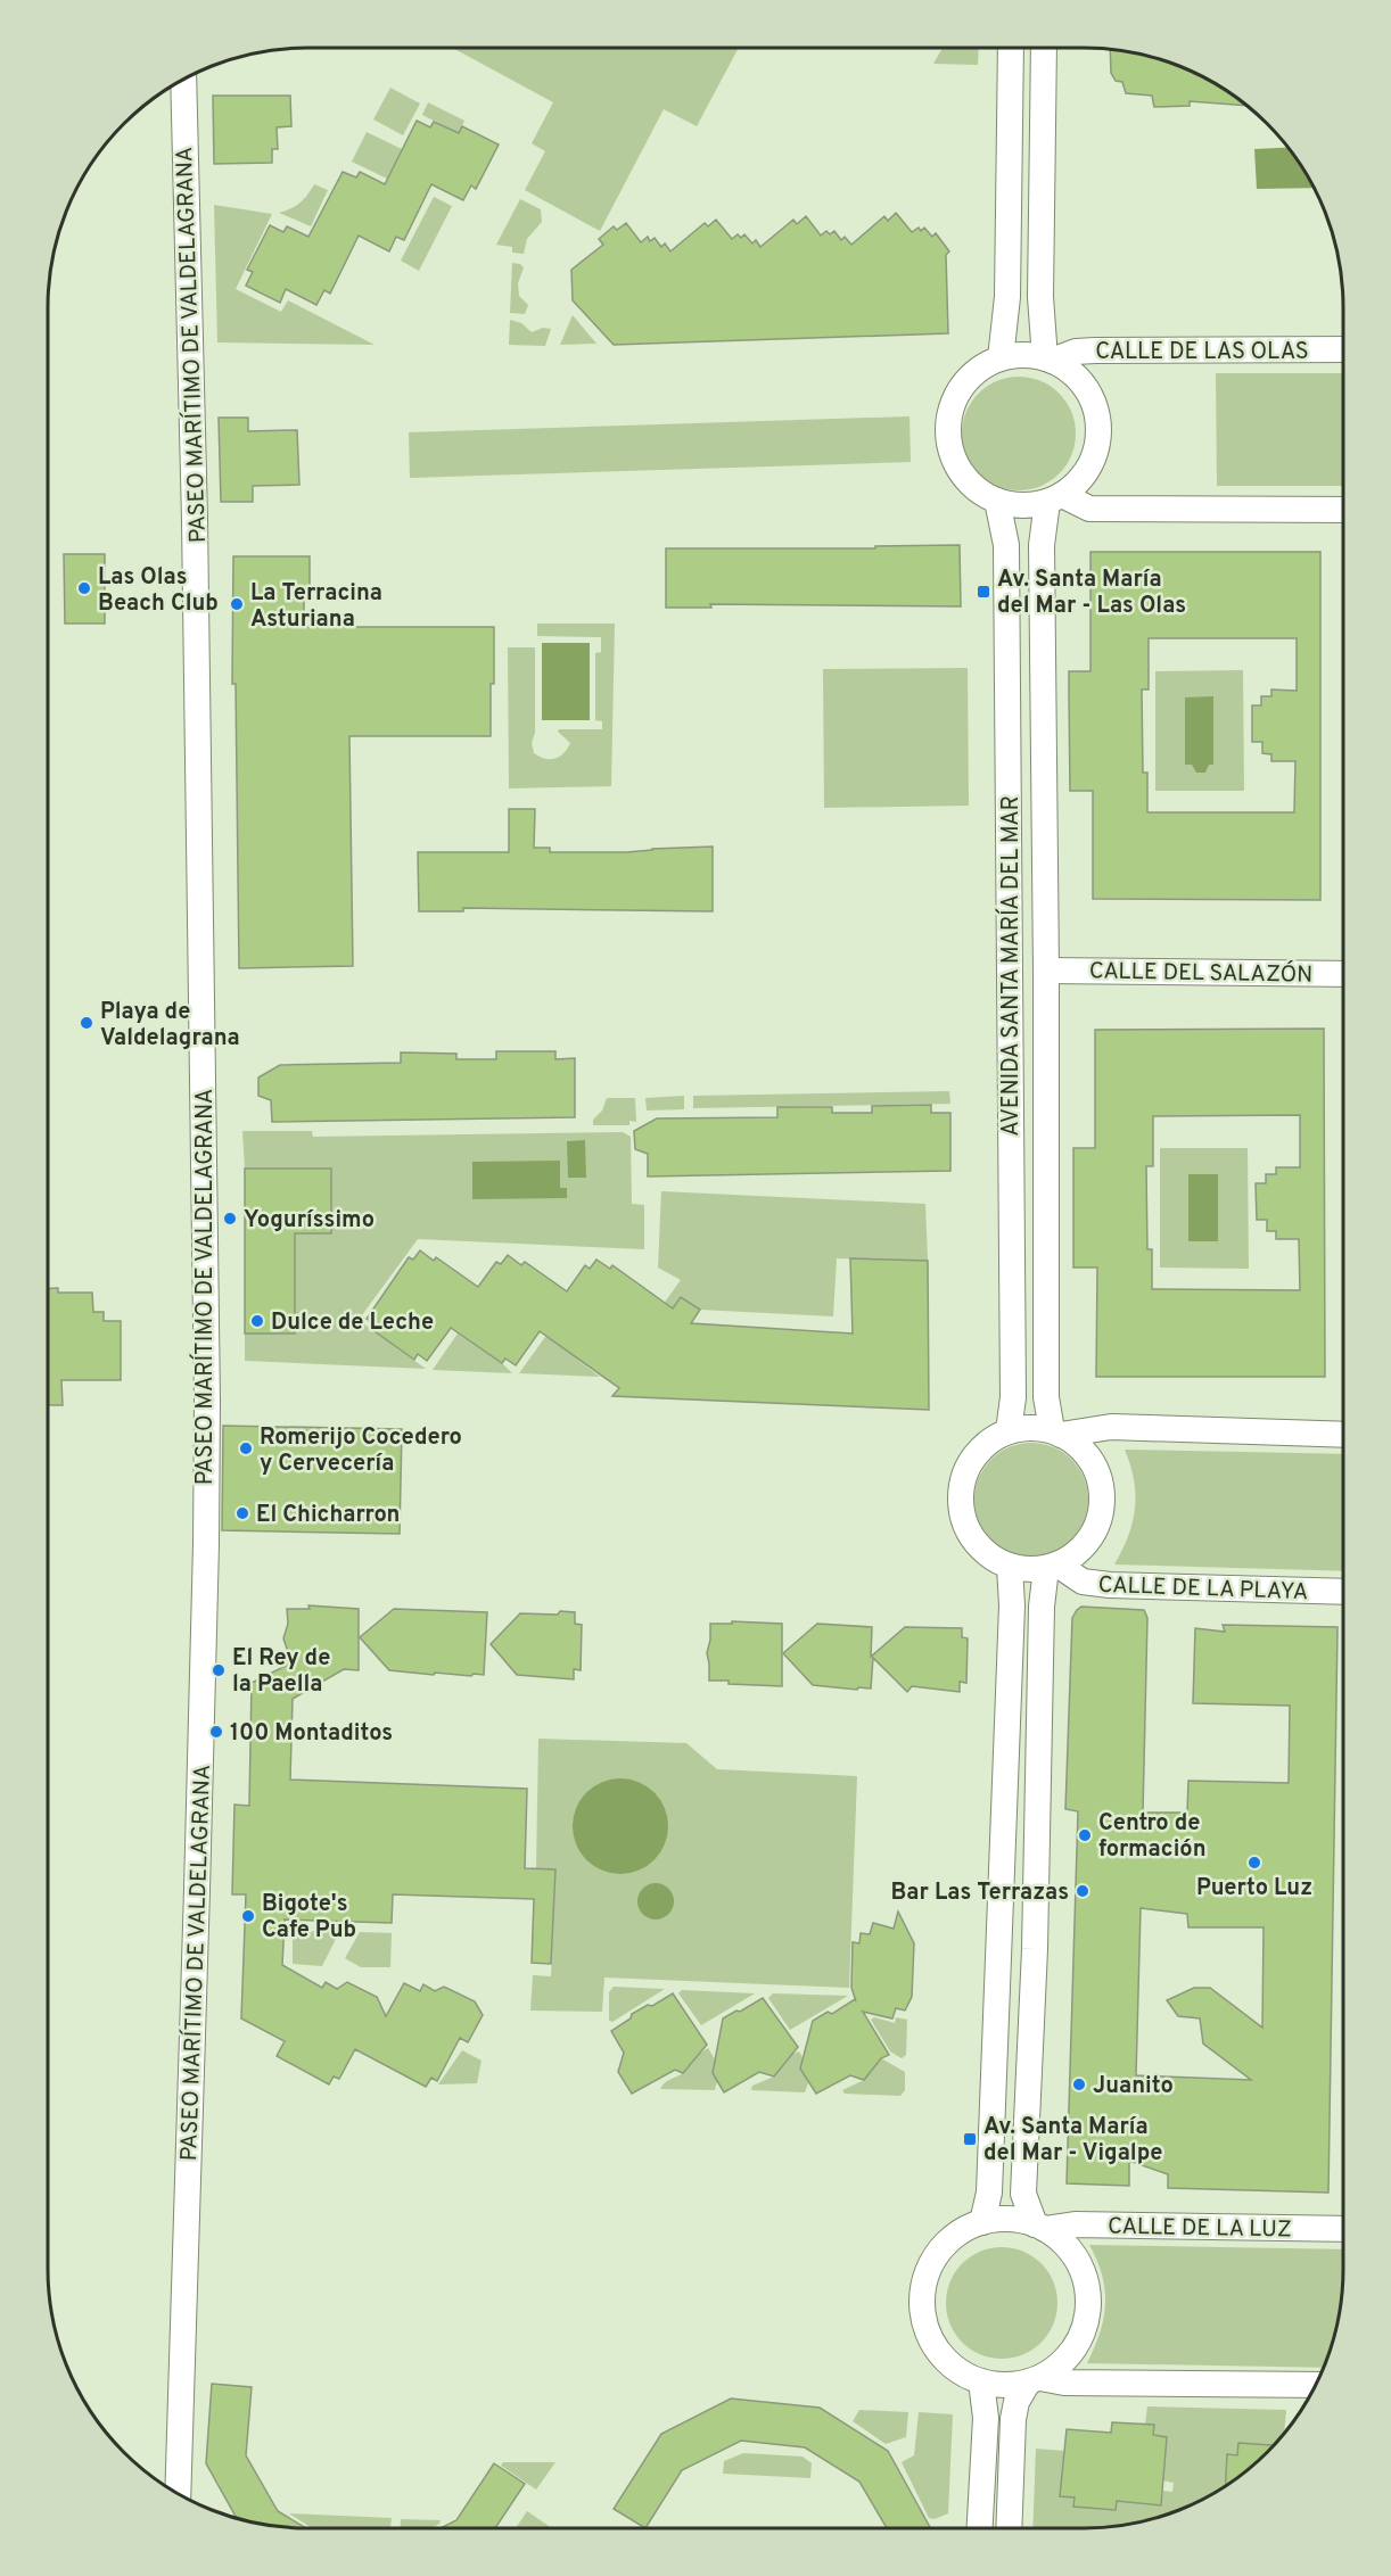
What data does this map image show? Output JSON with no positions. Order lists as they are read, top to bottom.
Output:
{
  "streets": {
    "street": [
      "PASEO MARÍTIMO DE VALDELAGRANA",
      "CALLE DE LAS OLAS",
      "AVENIDA SANTA MARÍA DEL MAR",
      "CALLE DEL SALAZÓN",
      "CALLE DE LA PLAYA",
      "CALLE DE LA LUZ"
    ]
  },
  "crossings": [
    ["CALLE DE LAS OLAS", "AVENIDA SANTA MARÍA DEL MAR"],
    ["AVENIDA SANTA MARÍA DEL MAR", "CALLE DEL SALAZÓN"],
    ["AVENIDA SANTA MARÍA DEL MAR", "CALLE DE LA PLAYA"]
  ],
  "places": {
    "other": [
      "Las Olas Beach Club",
      "La Terracina Asturiana",
      "Playa de Valdelagrana",
      "Yoguríssimo",
      "Dulce de Leche",
      "Romerijo Cocedero y Cervecería",
      "El Chicharron",
      "El Rey de la Paella",
      "100 Montaditos",
      "Centro de formación",
      "Puerto Luz",
      "Bar Las Terrazas",
      "Bigote's Cafe Pub",
      "Juanito"
    ],
    "transit": ["Av. Santa María del Mar - Las Olas", "Av. Santa María del Mar - Vigalpe"]
  }
}
